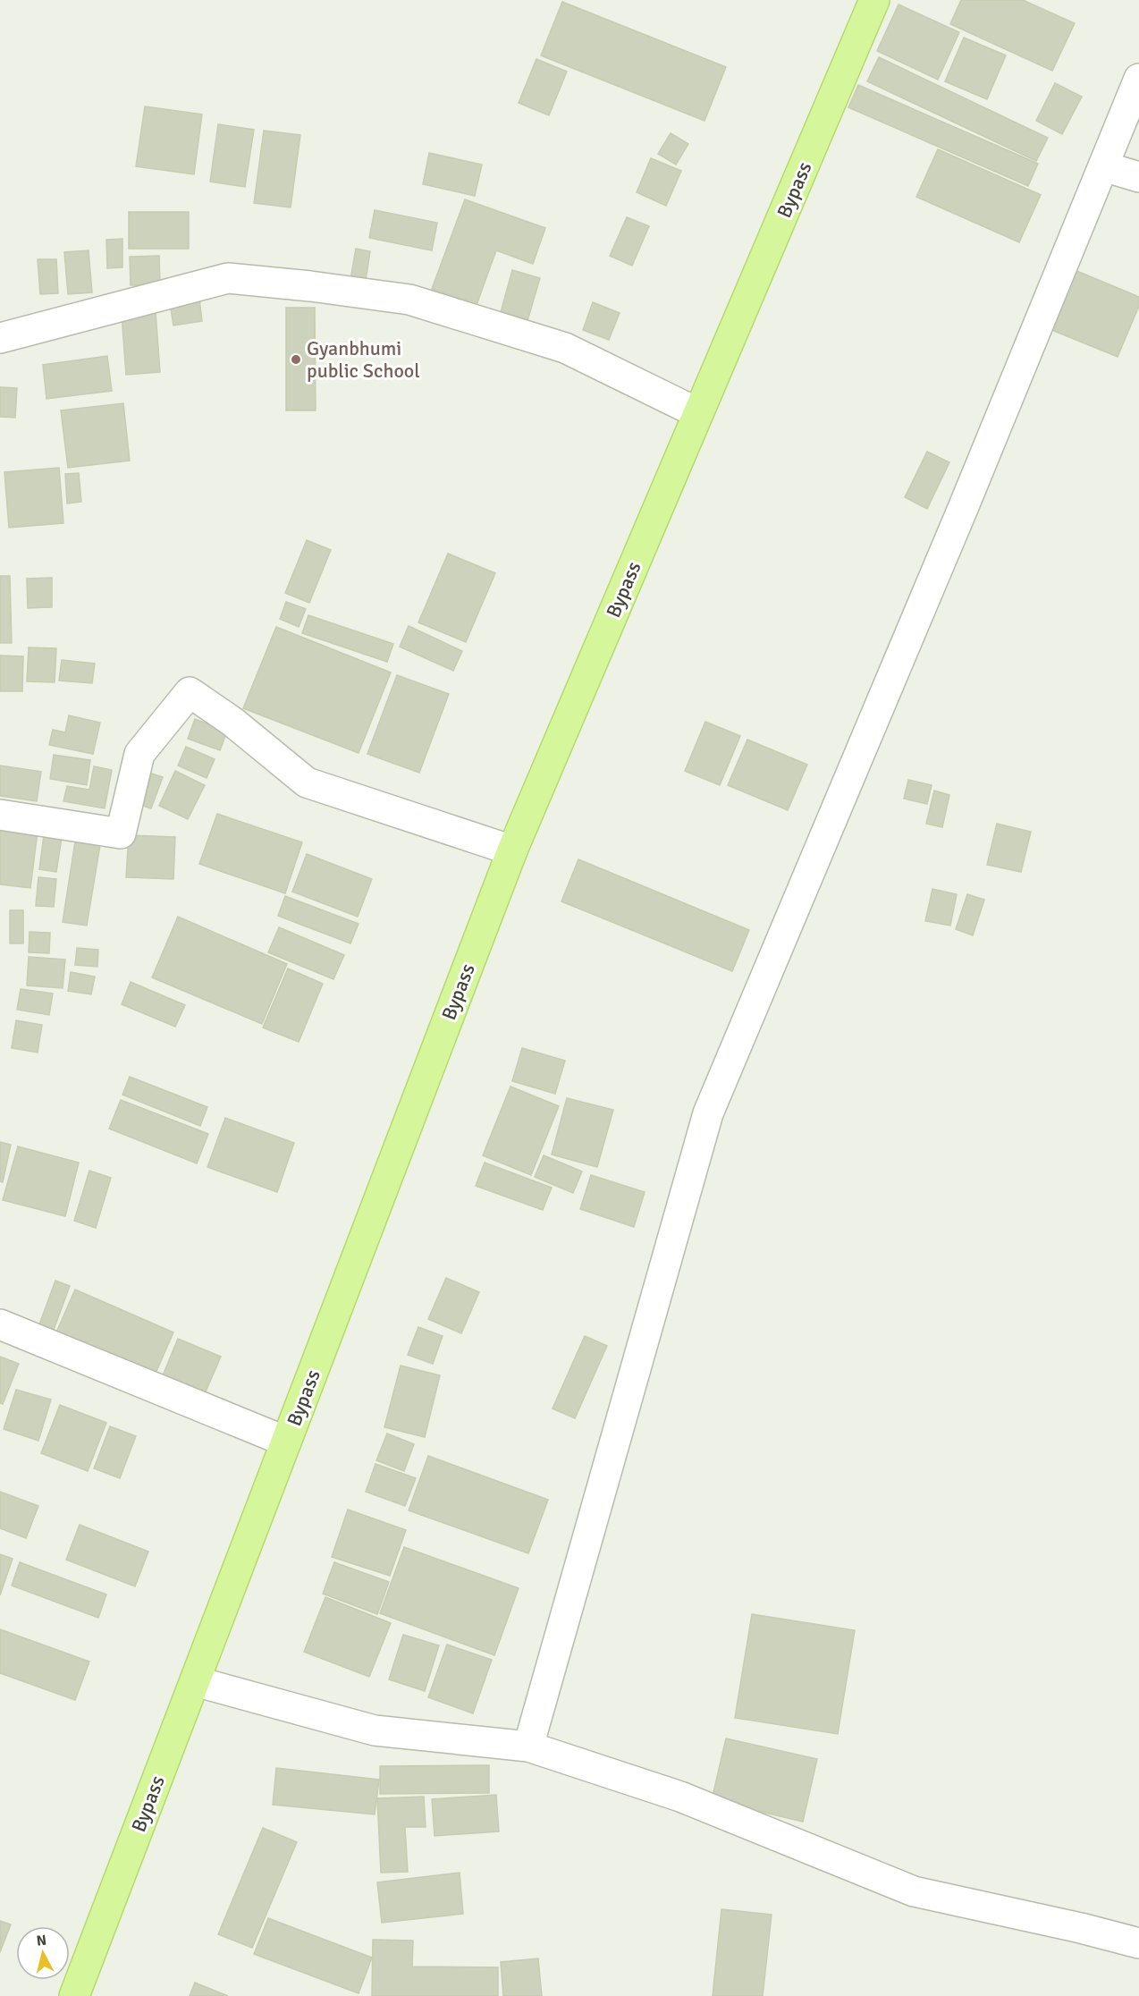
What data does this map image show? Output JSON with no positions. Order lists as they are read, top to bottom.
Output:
{
  "streets": {
    "main road": ["Bypass"]
  },
  "places": ["Gyanbhumi public School"],
  "north": "top"
}
